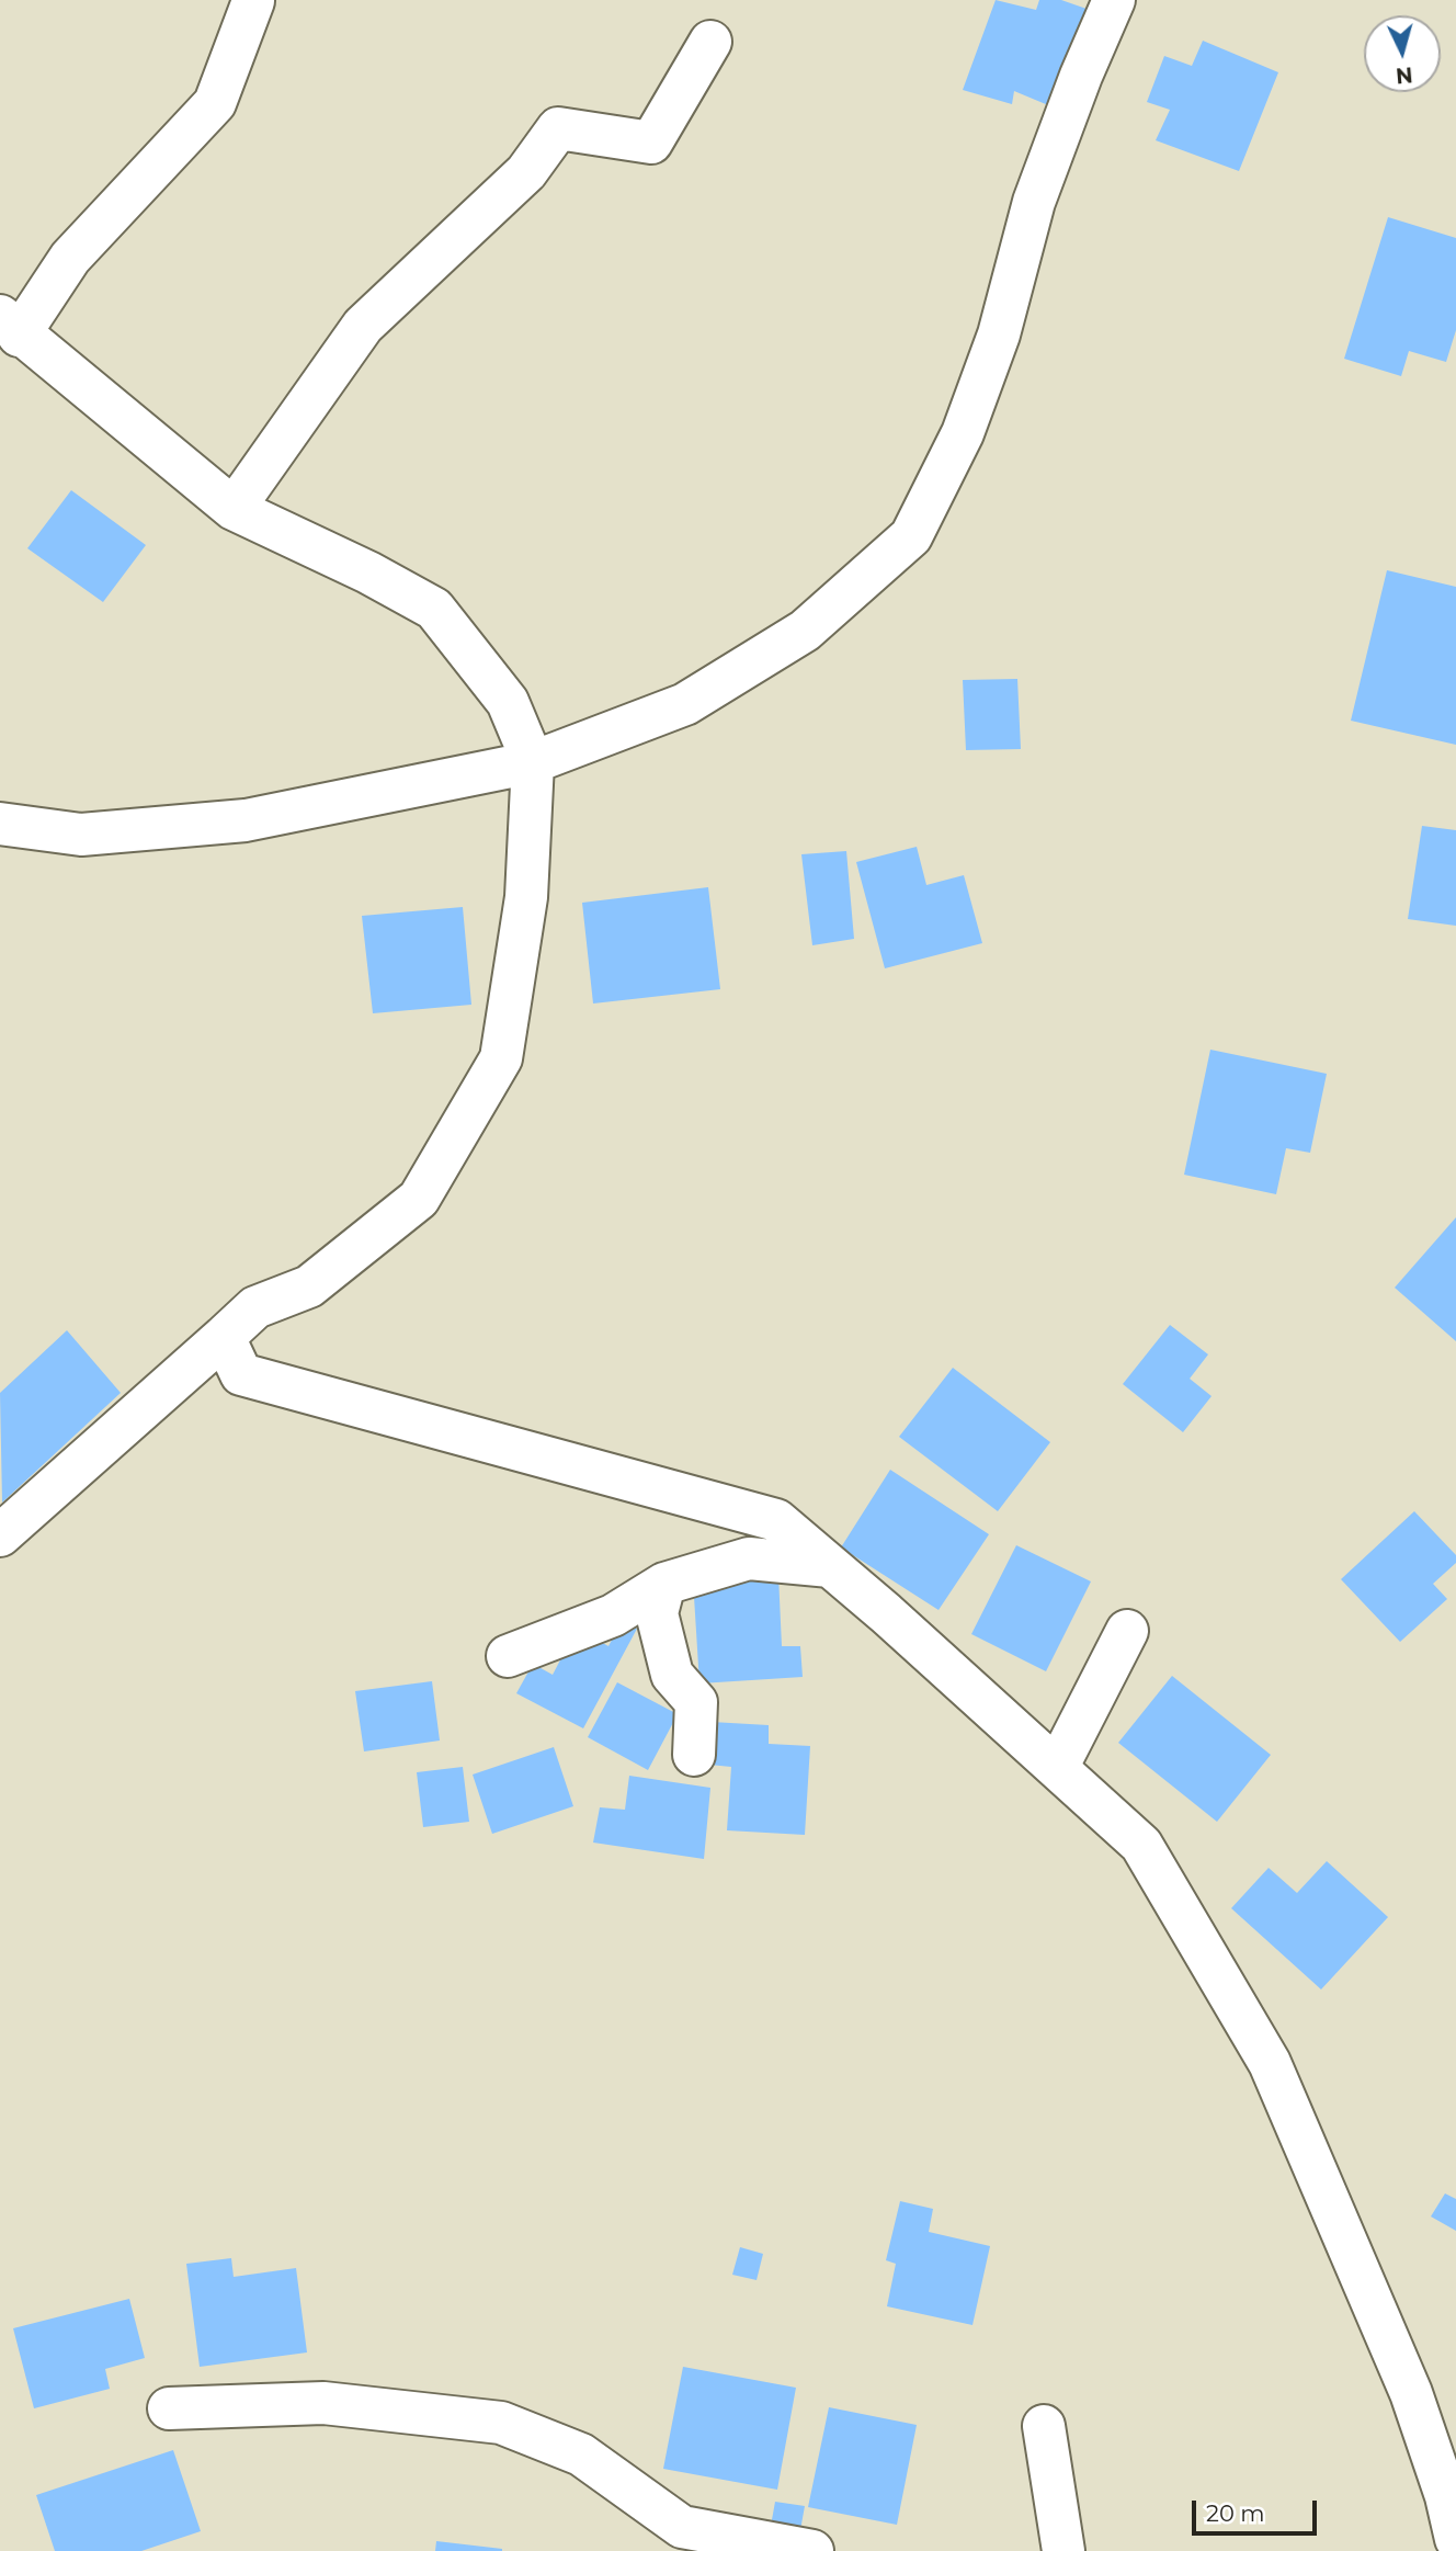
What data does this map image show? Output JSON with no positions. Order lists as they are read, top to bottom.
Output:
{
  "scale_bar": "20 m",
  "north": "bottom"
}
